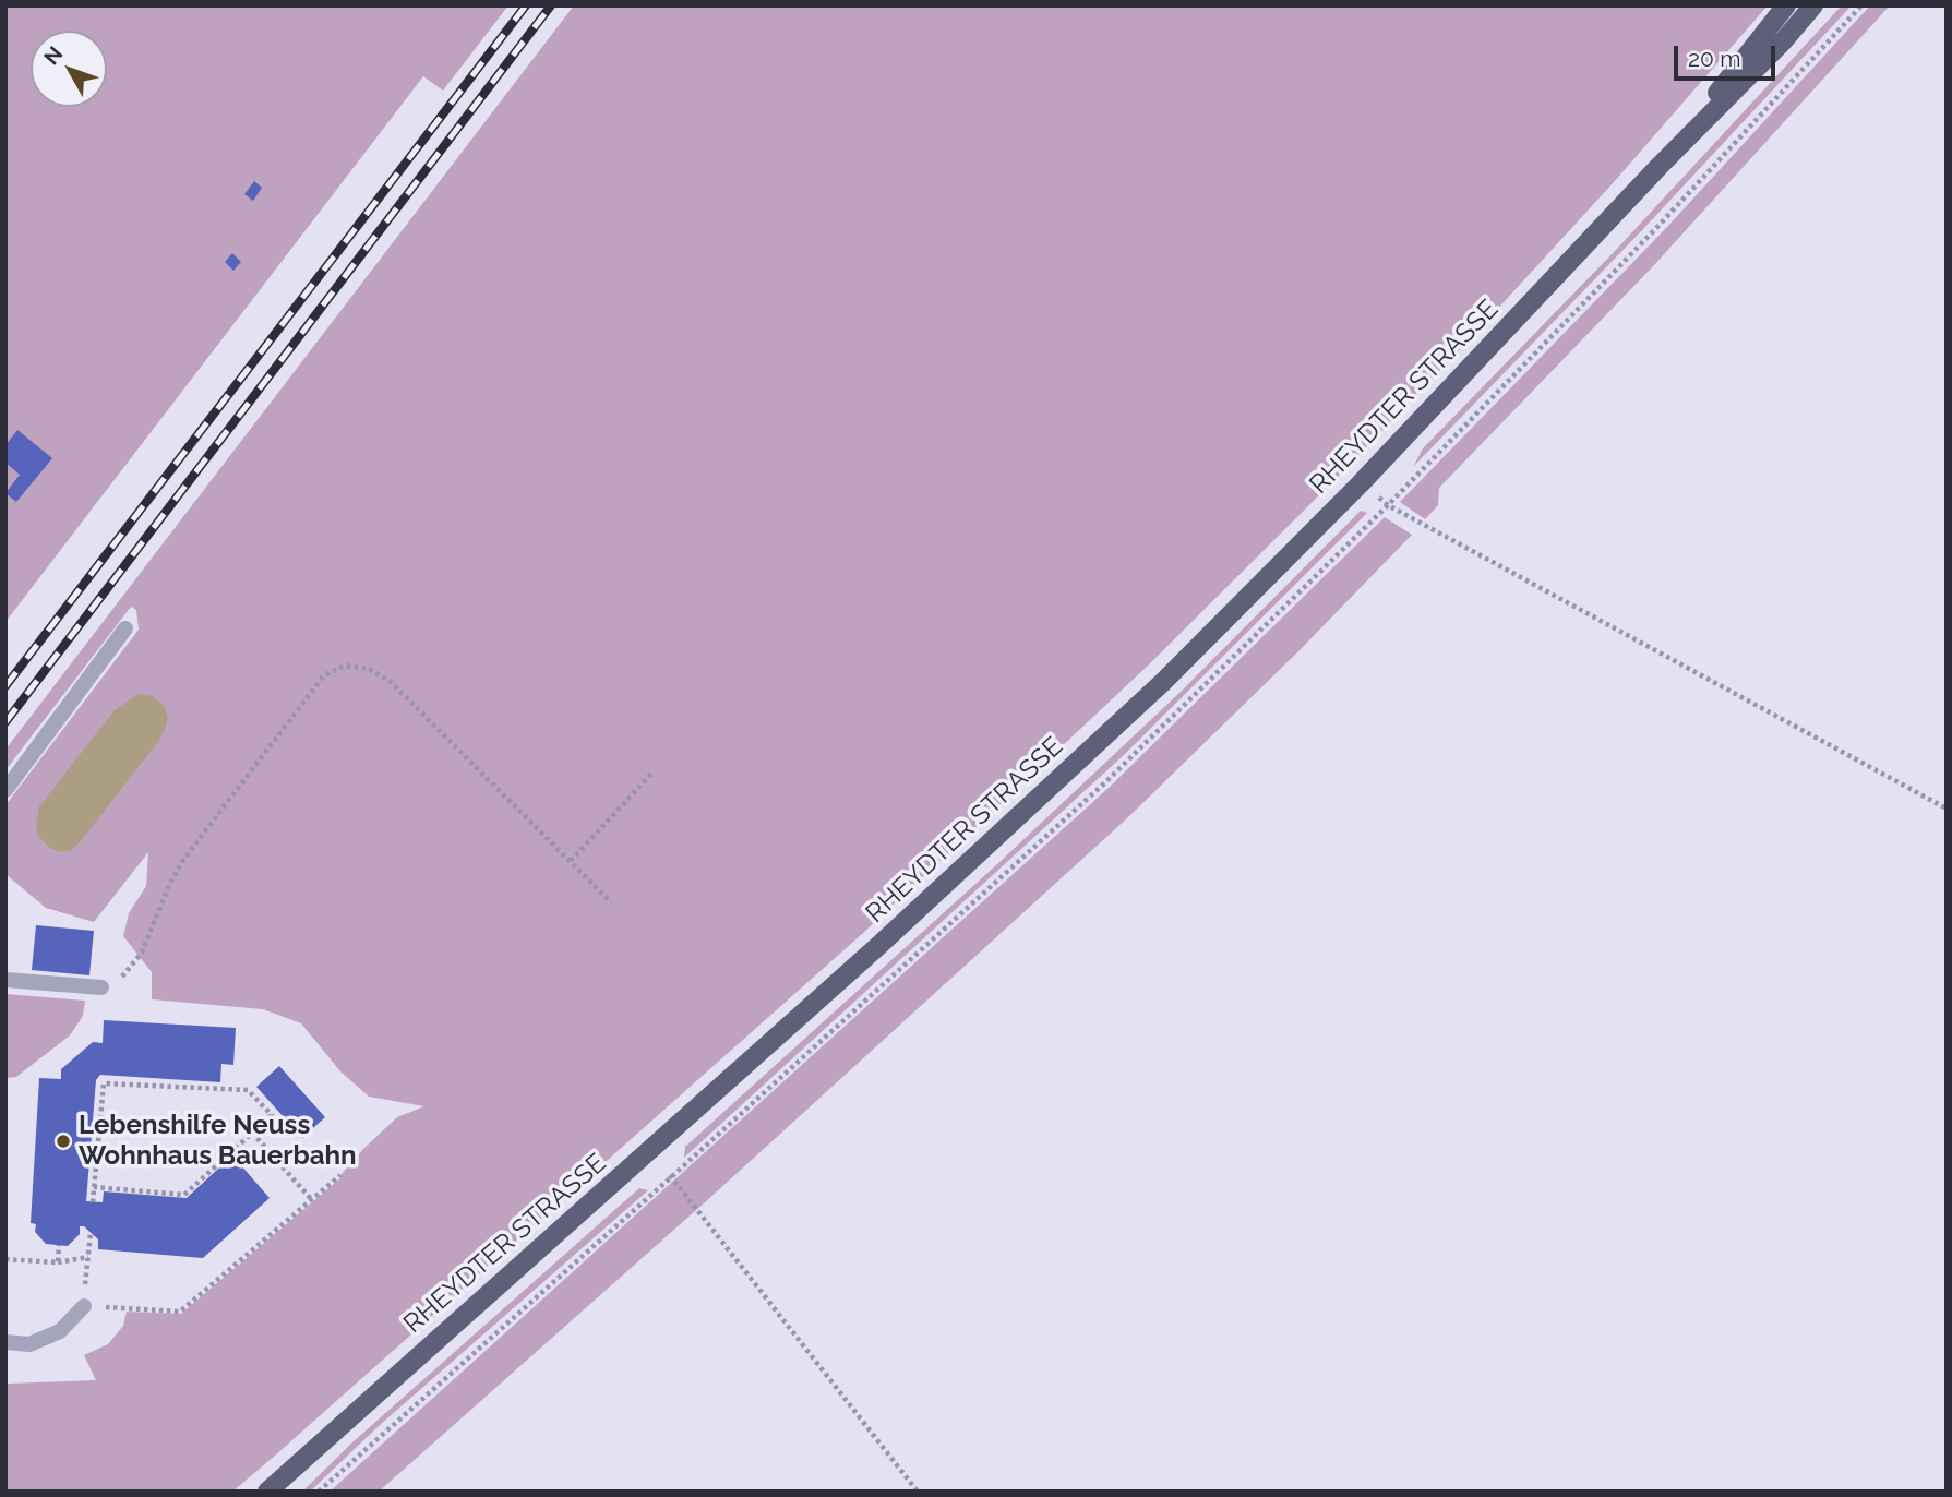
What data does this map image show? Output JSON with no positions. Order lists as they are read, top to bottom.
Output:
{
  "streets": {
    "main road": ["RHEYDTER STRASSE"]
  },
  "places": ["Lebenshilfe Neuss Wohnhaus Bauerbahn"],
  "scale_bar": "20 m",
  "north": "top left"
}
